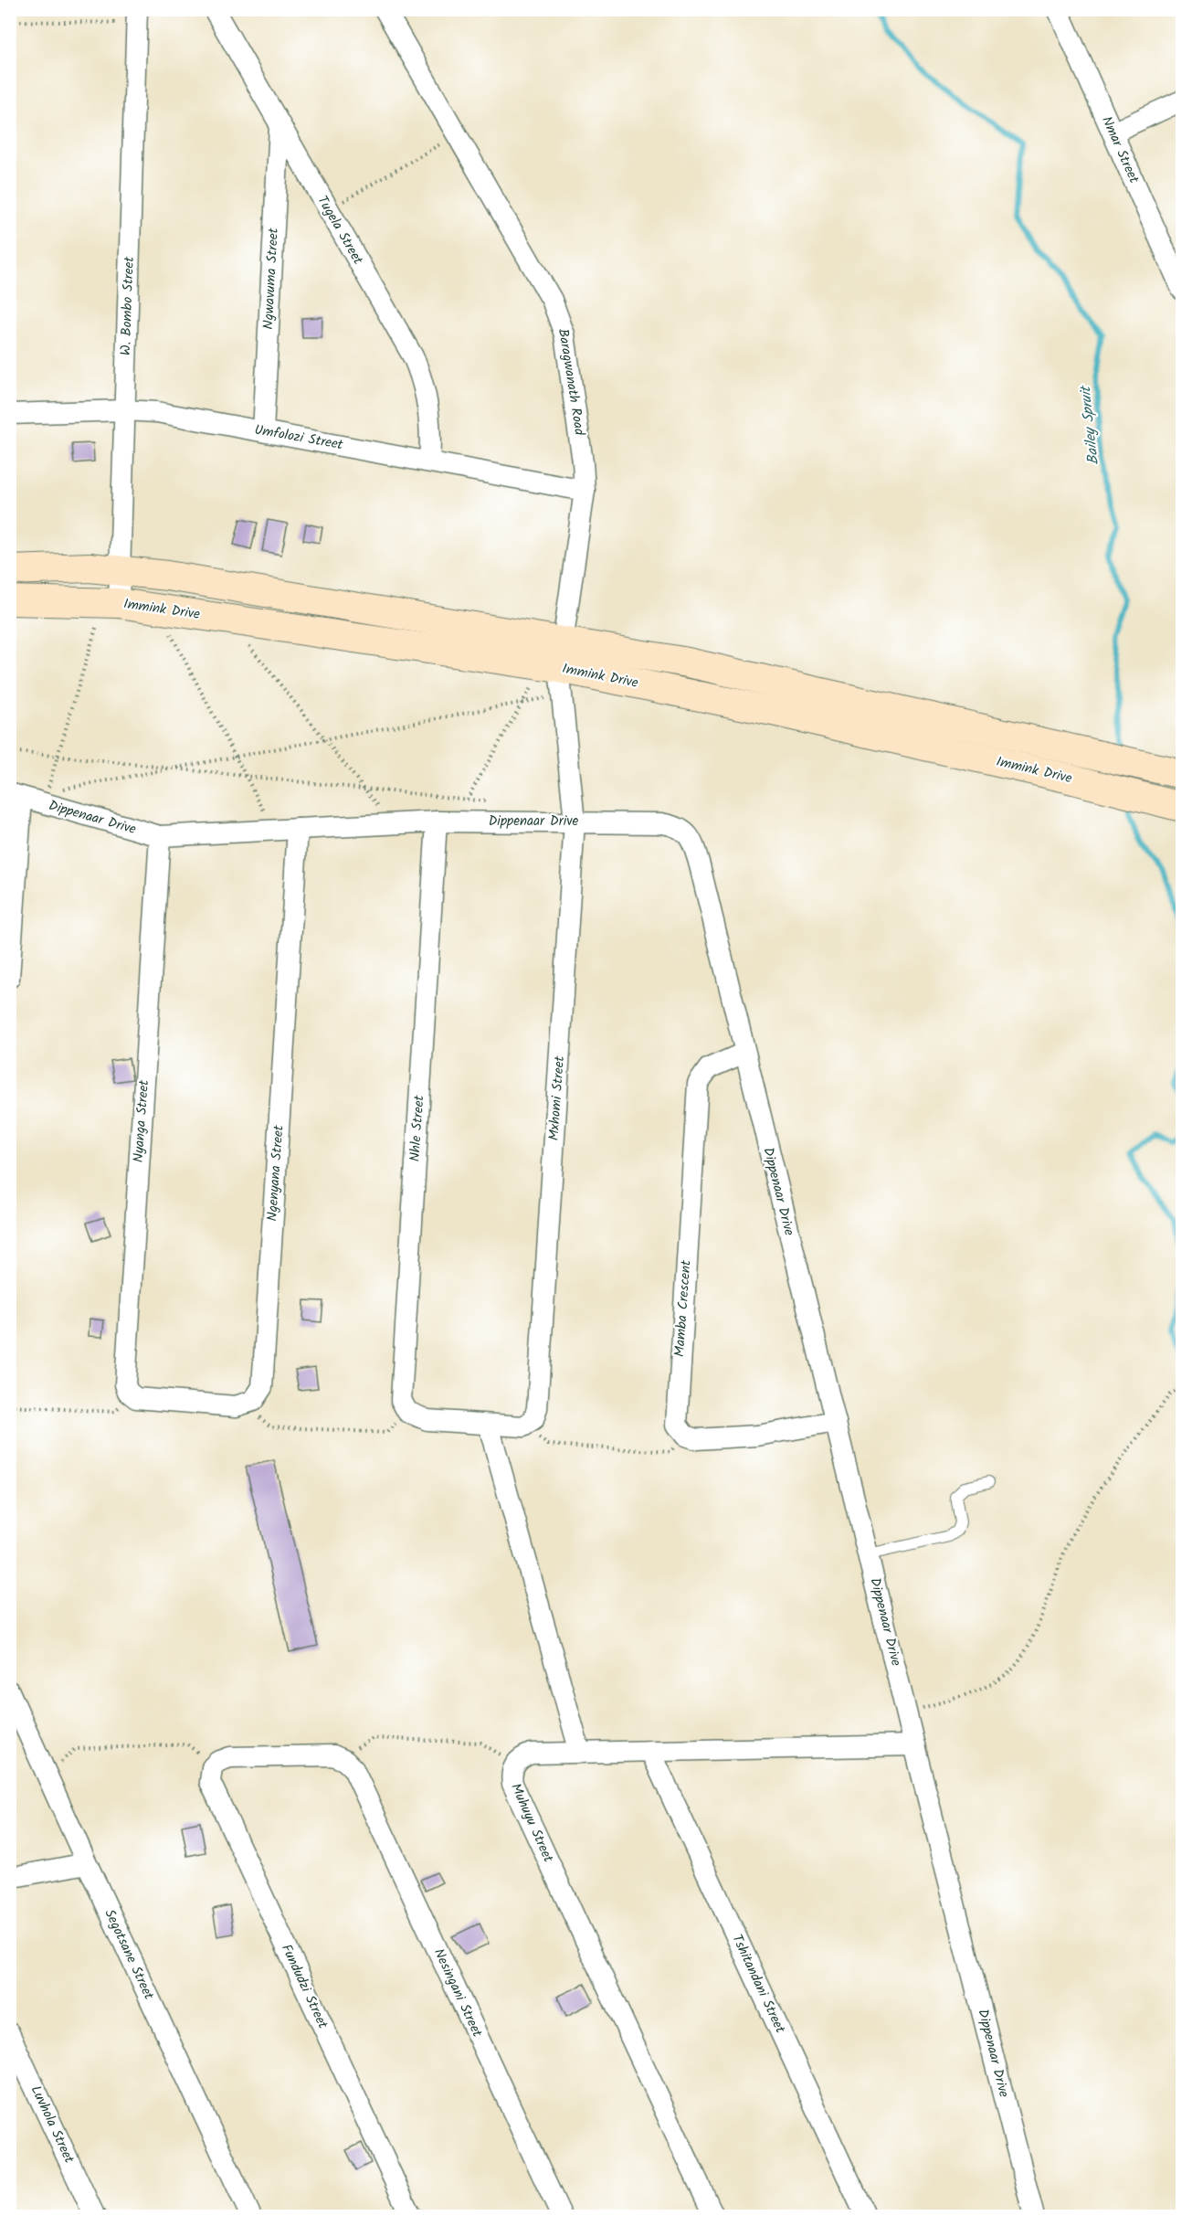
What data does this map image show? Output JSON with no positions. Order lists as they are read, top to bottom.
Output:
{
  "streets": {
    "main road": ["Immink Drive"],
    "street": [
      "Nmar Street",
      "Tugela Street",
      "Ngwavuma Street",
      "W. Bombo Street",
      "Baragwanath Road",
      "Umfolozi Street",
      "Dippenaar Drive",
      "Mxhomi Street",
      "Nyanga Street",
      "Nhle Street",
      "Ngenyana Street",
      "Mamba Crescent",
      "Muhuyu Street",
      "Segotsane Street",
      "Tshitandani Street",
      "Fundudzi Street",
      "Nesingani Street",
      "Luvhola Street"
    ]
  },
  "crossings": [
    ["Tugela Street", "Ngwavuma Street"],
    ["Tugela Street", "Umfolozi Street"],
    ["Ngwavuma Street", "Umfolozi Street"],
    ["W. Bombo Street", "Umfolozi Street"],
    ["W. Bombo Street", "Immink Drive"],
    ["Baragwanath Road", "Umfolozi Street"],
    ["Baragwanath Road", "Immink Drive"],
    ["Baragwanath Road", "Mxhomi Street"],
    ["Immink Drive", "Mxhomi Street"],
    ["Dippenaar Drive", "Mxhomi Street"],
    ["Dippenaar Drive", "Nyanga Street"],
    ["Dippenaar Drive", "Nhle Street"],
    ["Dippenaar Drive", "Ngenyana Street"],
    ["Dippenaar Drive", "Mamba Crescent"],
    ["Dippenaar Drive", "Muhuyu Street"],
    ["Muhuyu Street", "Tshitandani Street"]
  ],
  "water": ["Bailey Spruit"]
}
